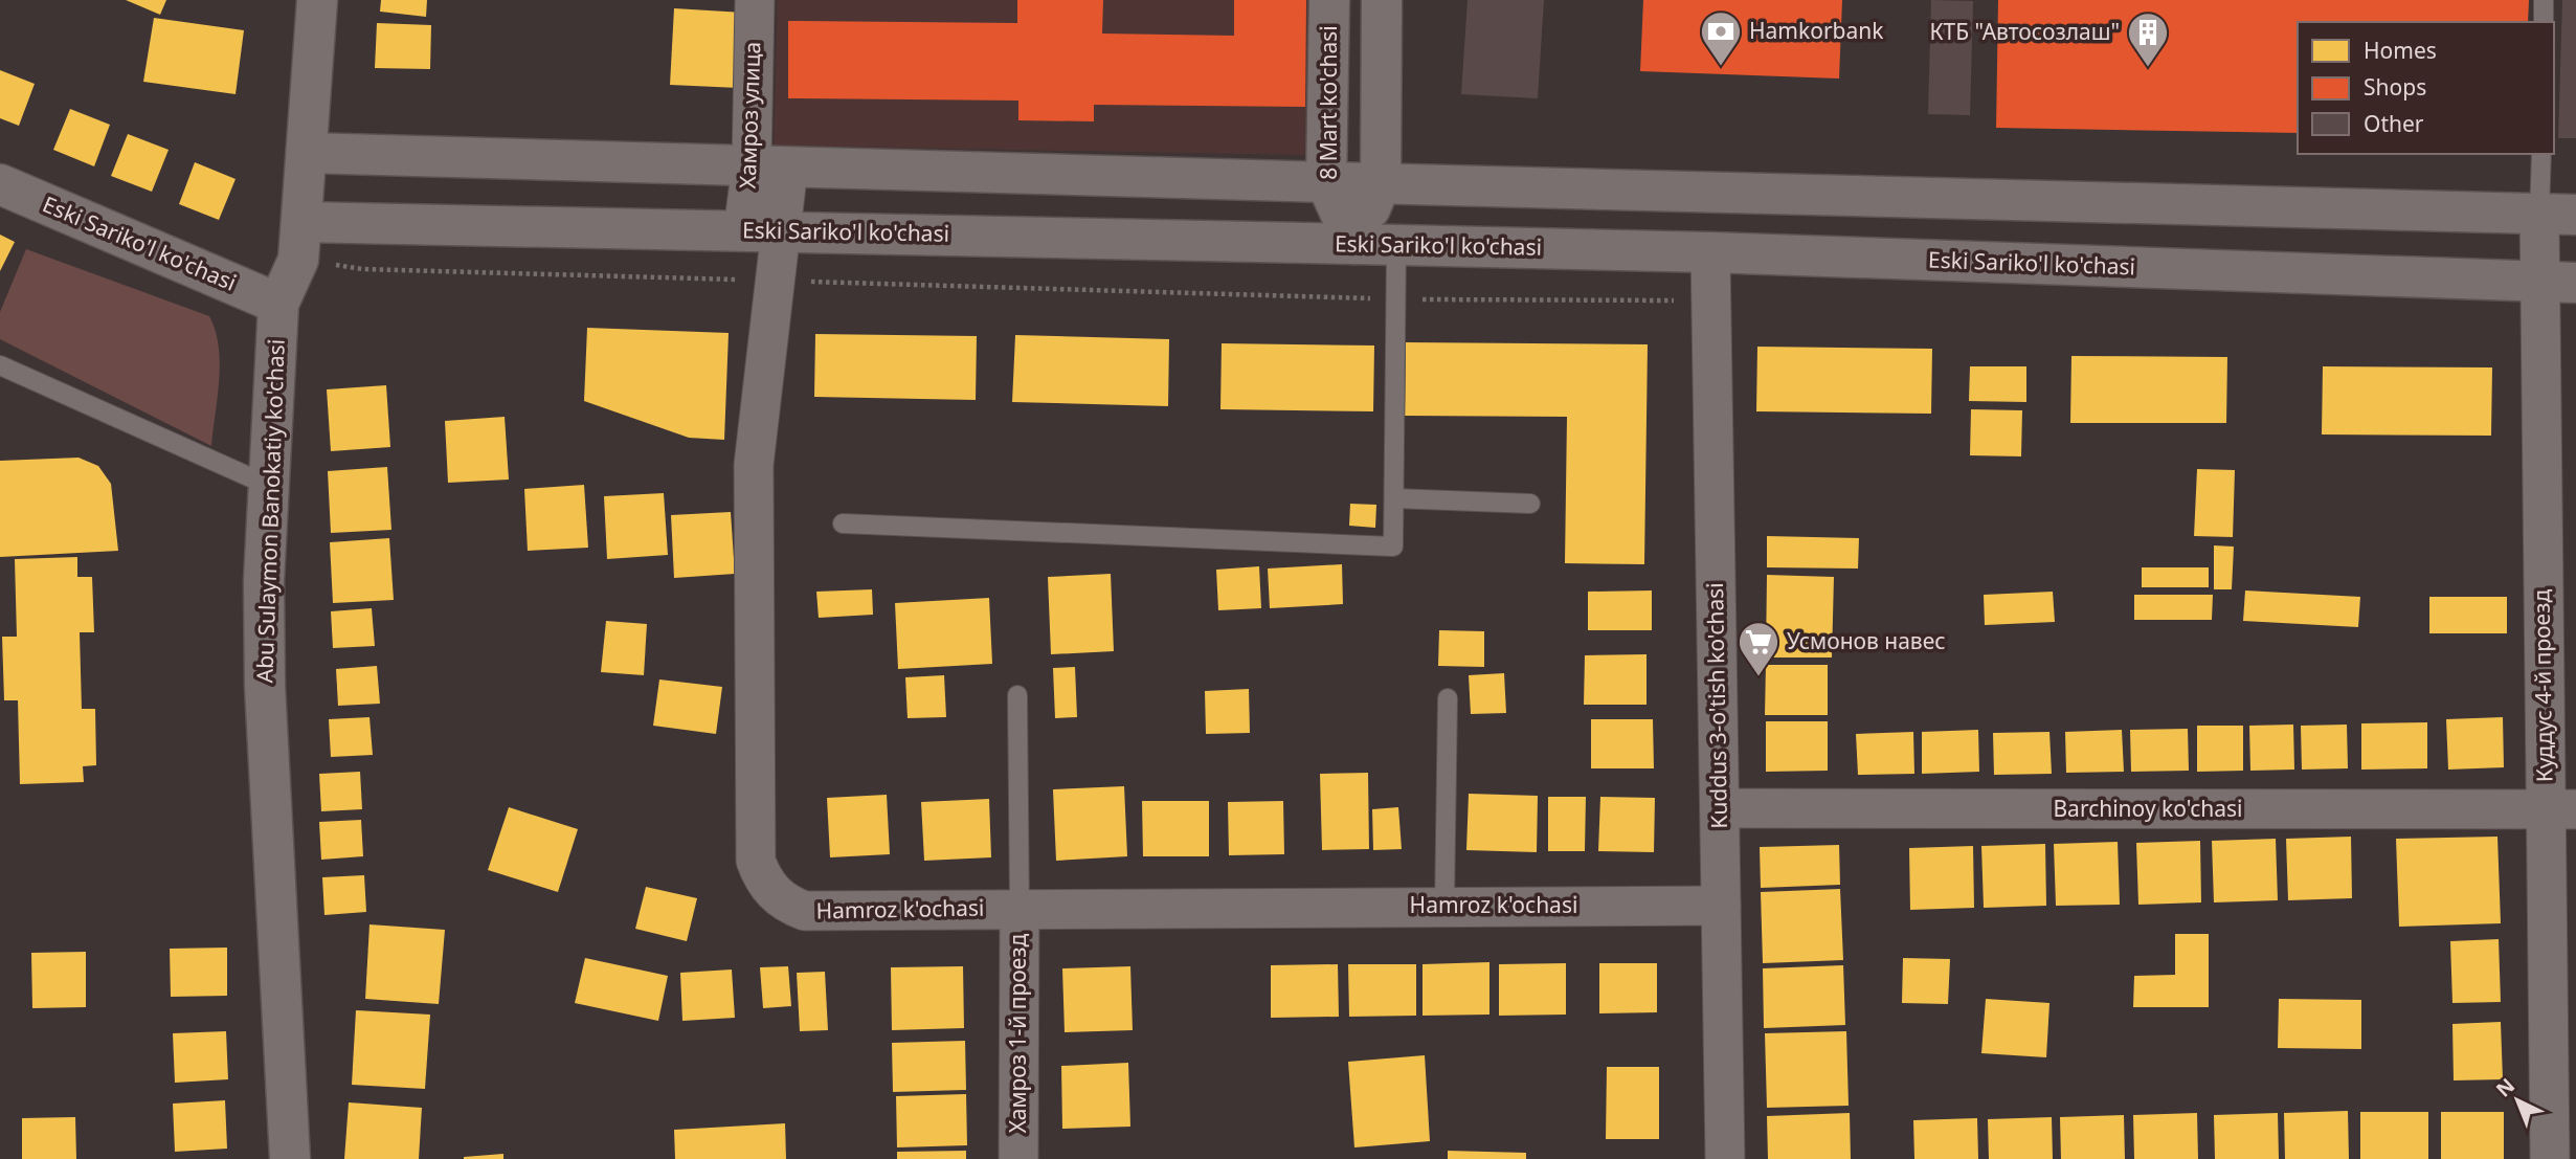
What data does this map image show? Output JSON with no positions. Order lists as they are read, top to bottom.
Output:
{
  "streets": {
    "main road": ["8 Mart ko'chasi", "Eski Sariko'l ko'chasi"],
    "street": [
      "Хамроз улица",
      "Abu Sulaymon Banokatiy ko'chasi",
      "Куддус 4-й проезд",
      "Kuddus 3-o'tish ko'chasi",
      "Barchinoy ko'chasi",
      "Hamroz k'ochasi",
      "Хамроз 1-й проезд"
    ]
  },
  "crossings": [
    ["8 Mart ko'chasi", "Eski Sariko'l ko'chasi"],
    ["Хамроз улица", "Hamroz k'ochasi"],
    ["Eski Sariko'l ko'chasi", "Abu Sulaymon Banokatiy ko'chasi"],
    ["Eski Sariko'l ko'chasi", "Куддус 4-й проезд"],
    ["Eski Sariko'l ko'chasi", "Kuddus 3-o'tish ko'chasi"],
    ["Eski Sariko'l ko'chasi", "Hamroz k'ochasi"],
    ["Куддус 4-й проезд", "Barchinoy ko'chasi"],
    ["Kuddus 3-o'tish ko'chasi", "Barchinoy ko'chasi"],
    ["Kuddus 3-o'tish ko'chasi", "Hamroz k'ochasi"],
    ["Hamroz k'ochasi", "Хамроз 1-й проезд"]
  ],
  "places": {
    "bank": ["Hamkorbank"],
    "building": ["КТБ \"Автосозлаш\""],
    "supermarket": ["Усмонов навес"]
  },
  "legend": ["Homes", "Shops", "Other"],
  "north": "top left"
}
